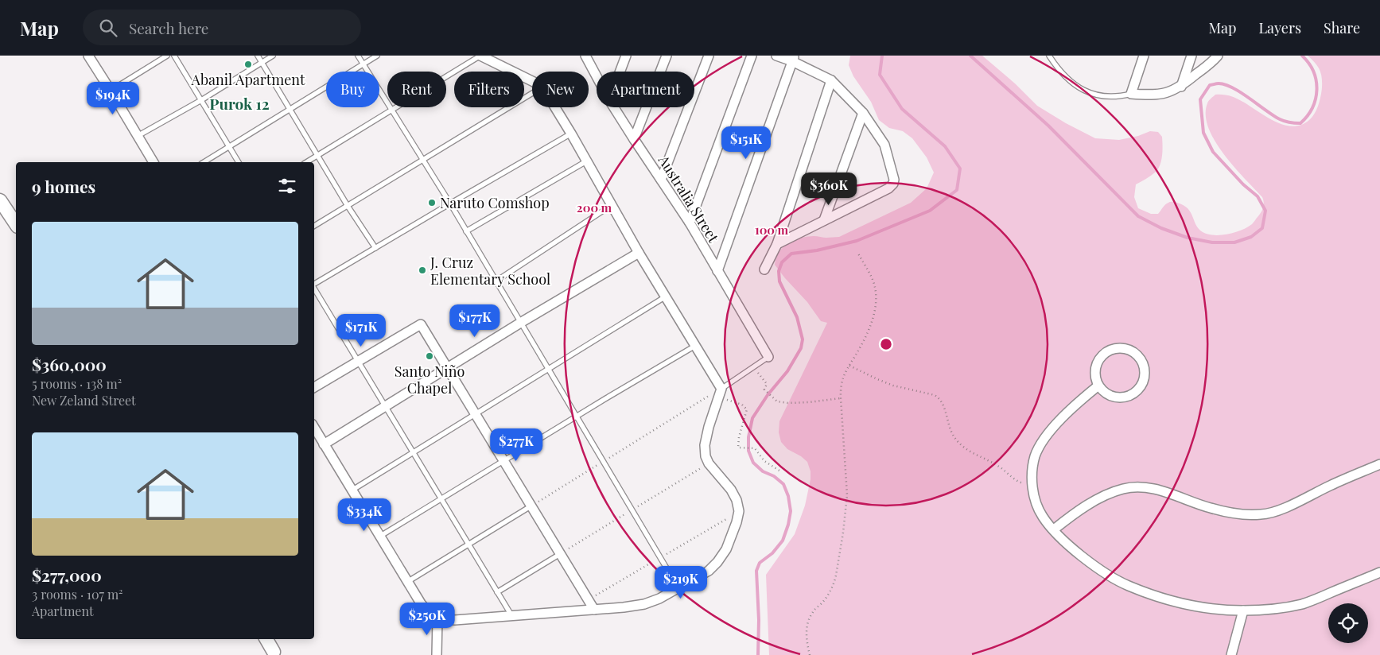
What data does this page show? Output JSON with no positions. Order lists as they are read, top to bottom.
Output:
{
  "streets": {
    "street": ["Australia Street"]
  },
  "districts": ["Purok 12"],
  "places": [
    "Abanil Apartment",
    "Naruto Comshop",
    "J. Cruz Elementary School",
    "Santo Niño Chapel"
  ],
  "page": {
    "header": "Map",
    "search": "Search here",
    "nav": ["Map", "Layers", "Share"],
    "chip": [
      "Buy",
      "Rent",
      "Filters",
      "New",
      "Apartment"
    ],
    "price": [
      "$194K",
      "$151K",
      "$360K",
      "$177K",
      "$171K",
      "$277K",
      "$334K",
      "$219K",
      "$250K"
    ],
    "heading": "9 homes",
    "list": [
      {
        "name": "$360,000",
        "note": "5 rooms · 138 m² · New Zeland Street"
      },
      {
        "name": "$277,000",
        "note": "3 rooms · 107 m² · Apartment"
      }
    ]
  },
  "rings": ["200 m", "100 m"]
}
